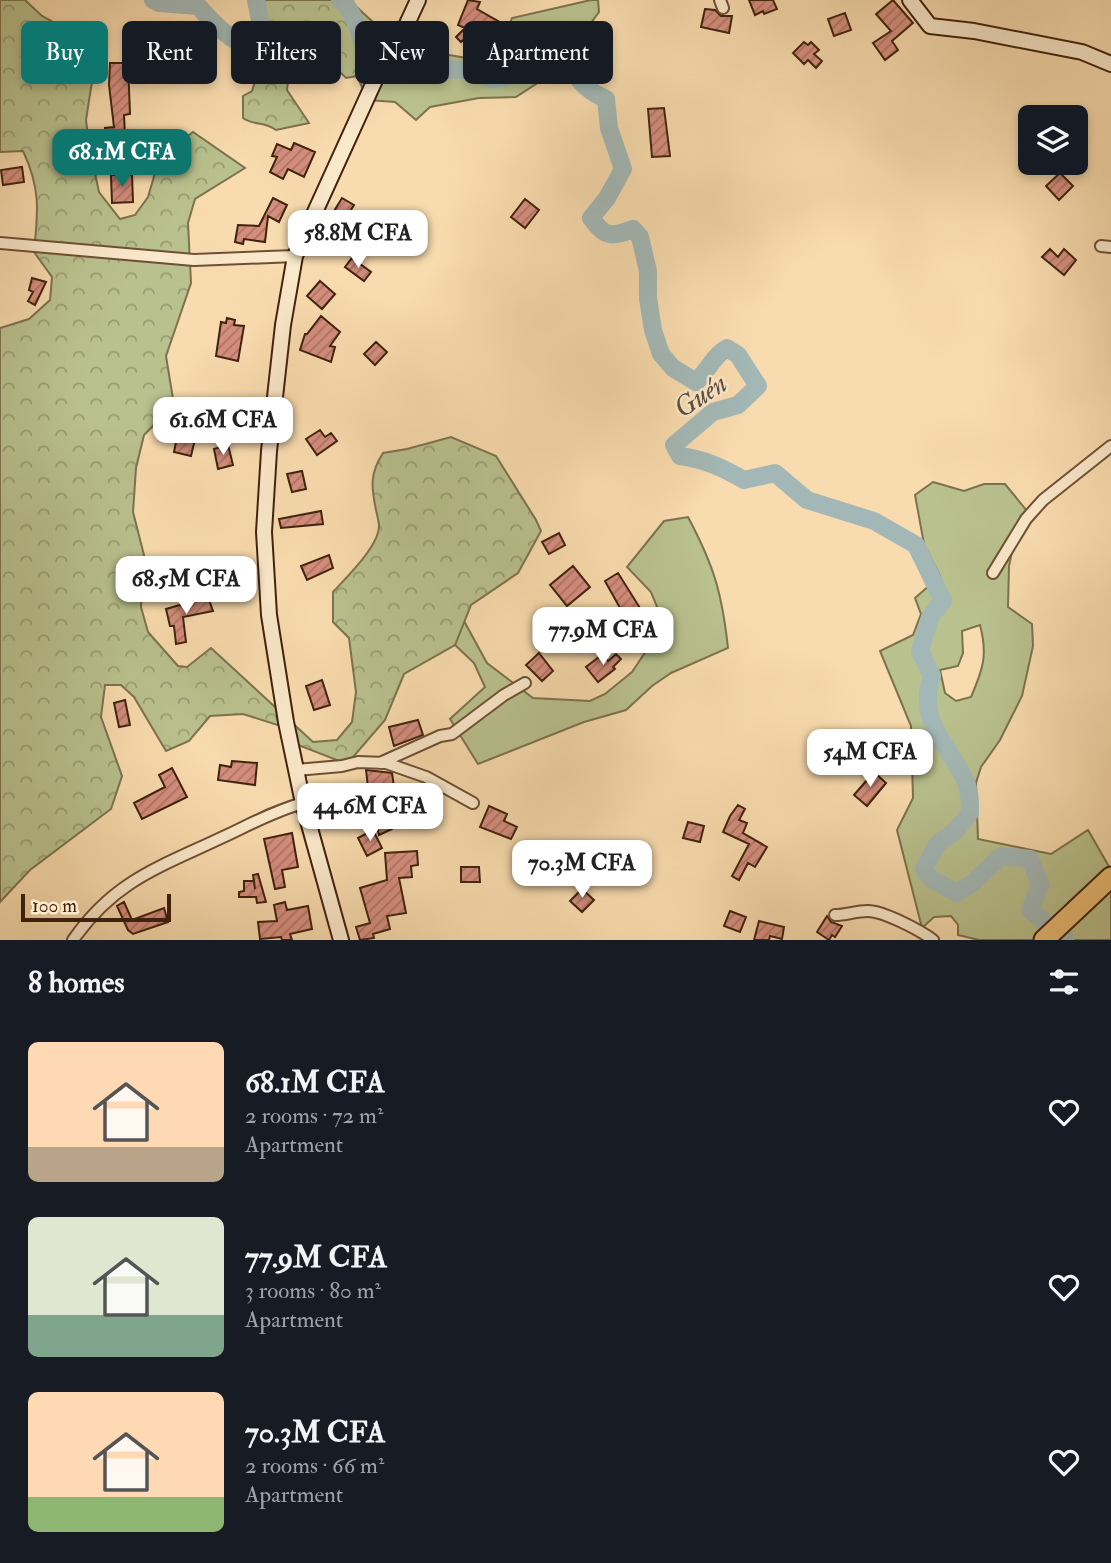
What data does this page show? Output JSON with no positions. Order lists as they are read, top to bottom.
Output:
{
  "water": ["Guén"],
  "scale_bar": "100 m",
  "page": {
    "chip": [
      "Buy",
      "Rent",
      "Filters",
      "New",
      "Apartment"
    ],
    "price": [
      "68.1M CFA",
      "58.8M CFA",
      "61.6M CFA",
      "68.5M CFA",
      "77.9M CFA",
      "54M CFA",
      "44.6M CFA",
      "70.3M CFA"
    ],
    "scale": "100 m",
    "heading": "8 homes",
    "list": [
      {
        "name": "68.1M CFA",
        "note": "2 rooms · 72 m² · Apartment"
      },
      {
        "name": "77.9M CFA",
        "note": "3 rooms · 80 m² · Apartment"
      },
      {
        "name": "70.3M CFA",
        "note": "2 rooms · 66 m² · Apartment"
      }
    ]
  }
}
